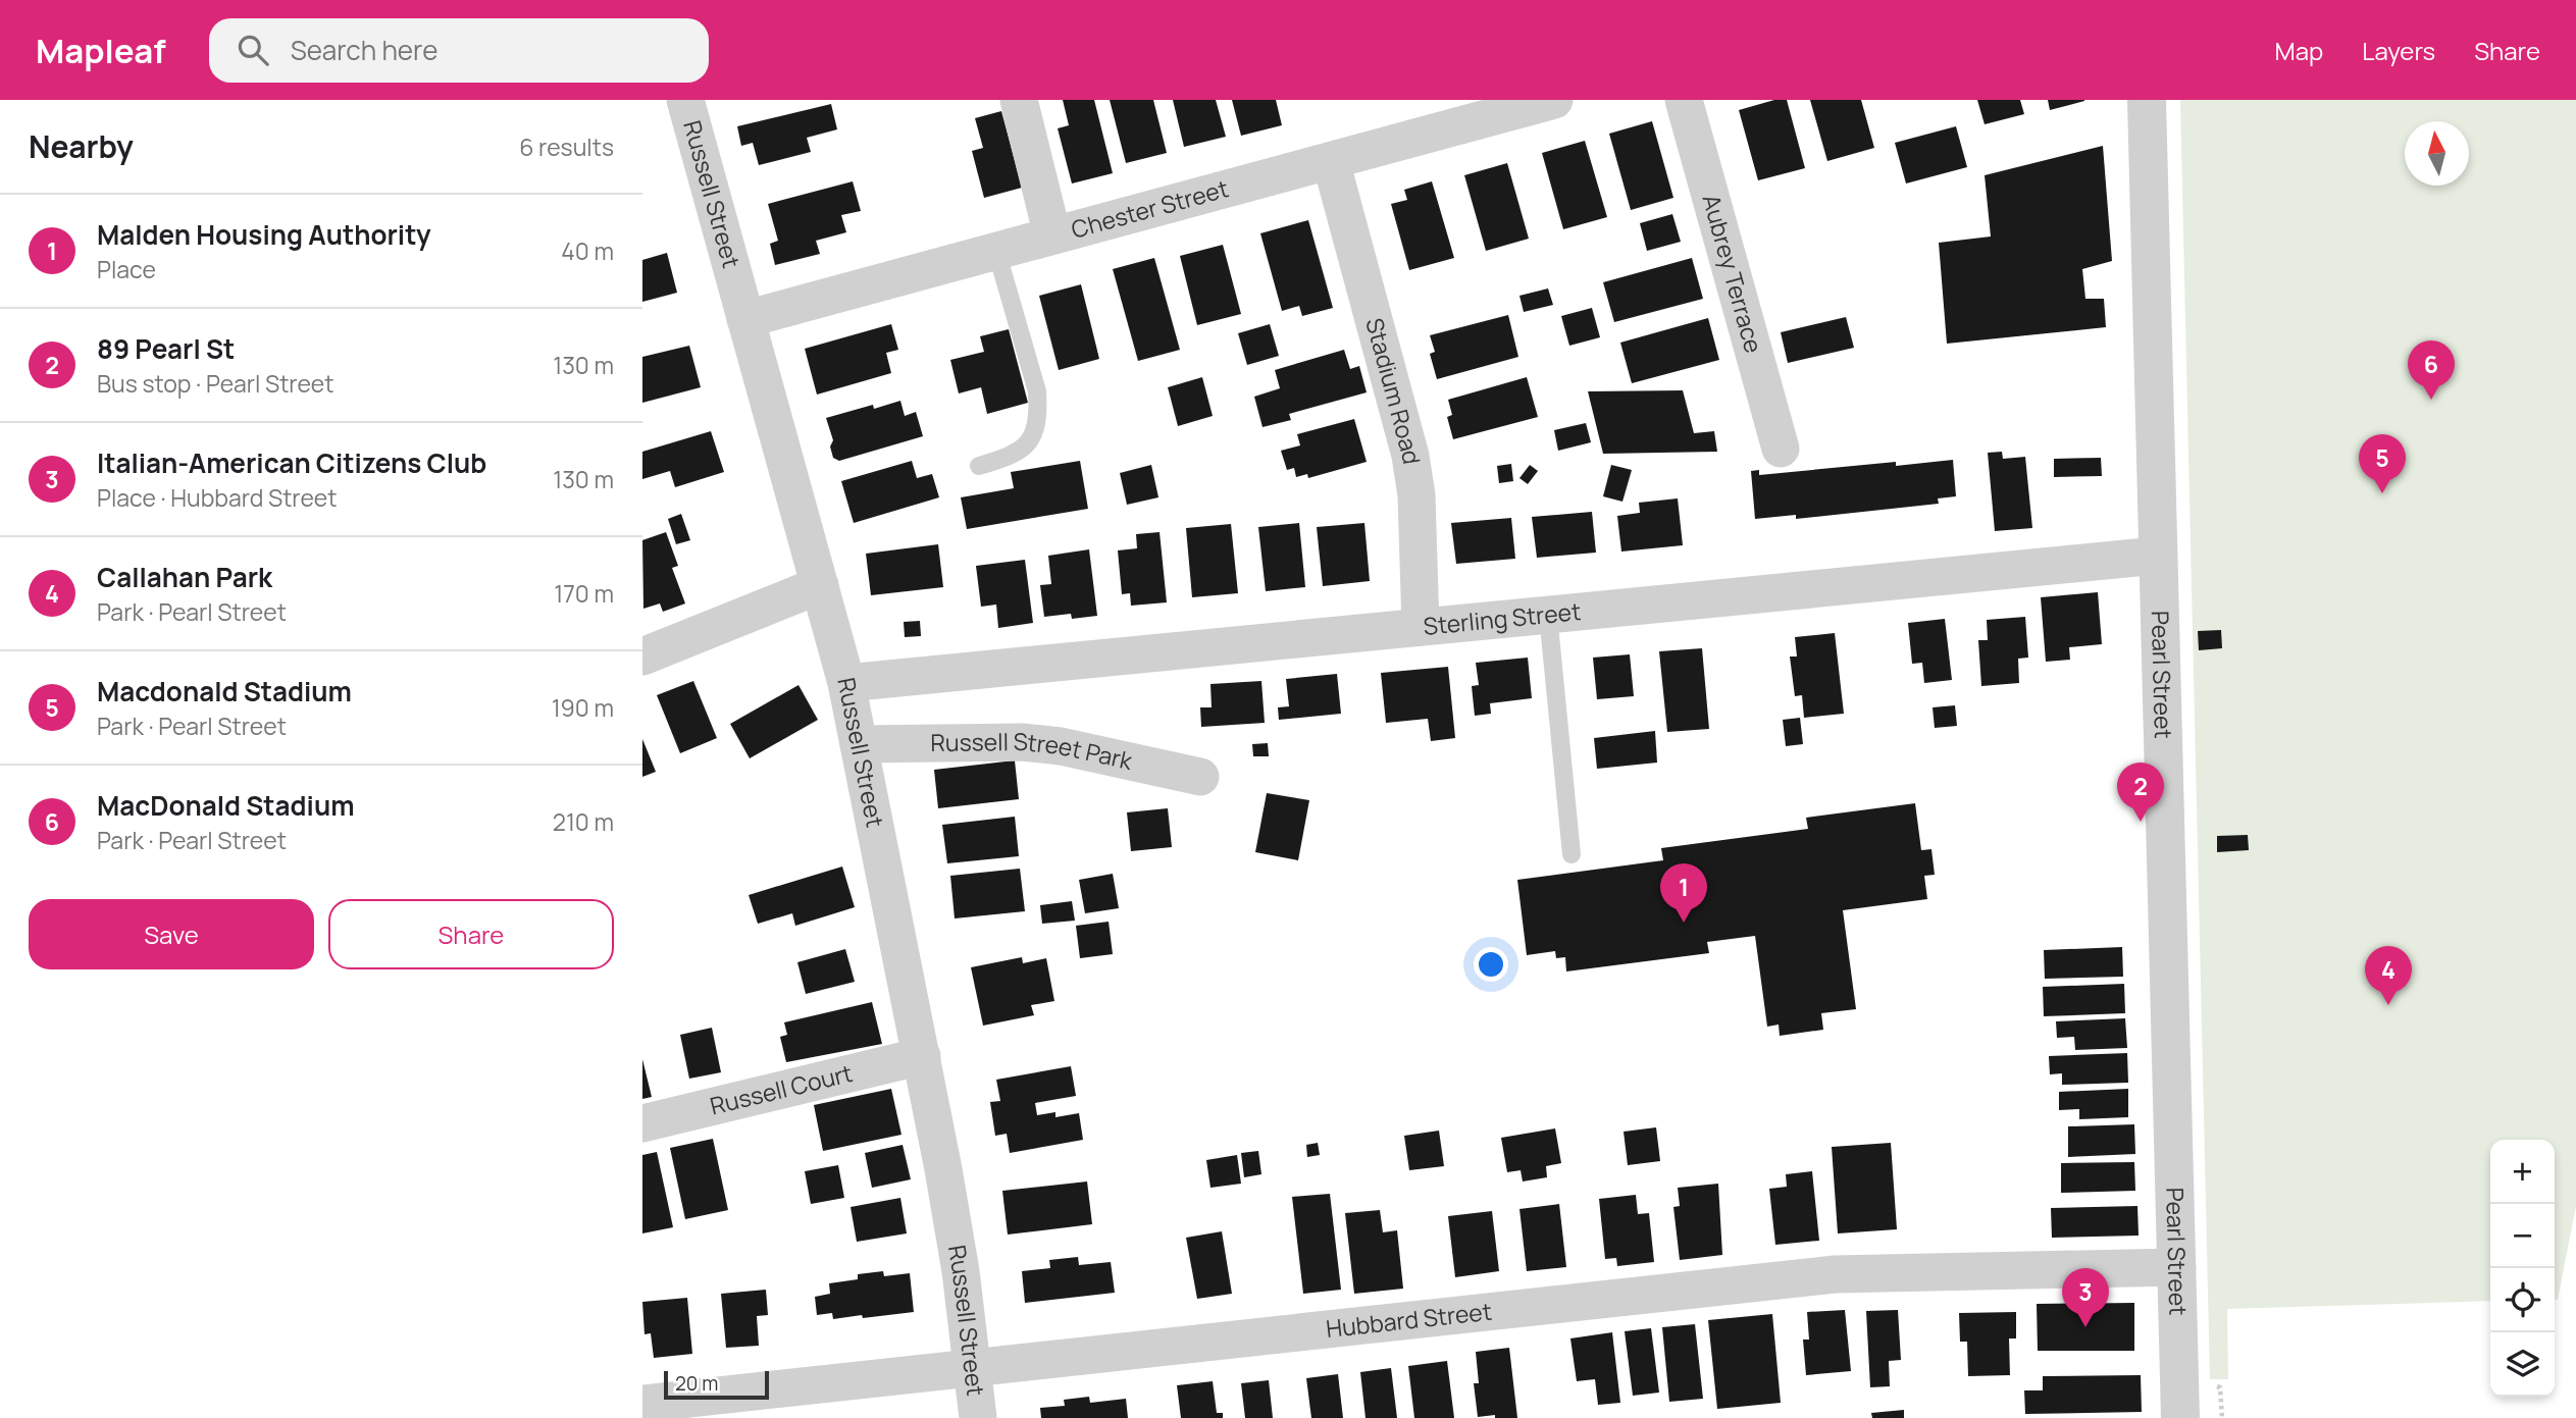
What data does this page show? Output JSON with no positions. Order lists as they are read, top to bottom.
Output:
{
  "streets": {
    "street": [
      "Russell Street",
      "Chester Street",
      "Aubrey Terrace",
      "Stadium Road",
      "Sterling Street",
      "Pearl Street",
      "Russell Street Park",
      "Russell Court",
      "Hubbard Street"
    ]
  },
  "crossings": [
    ["Russell Street", "Chester Street"],
    ["Russell Street", "Sterling Street"],
    ["Russell Street", "Russell Street Park"],
    ["Russell Street", "Russell Court"],
    ["Russell Street", "Hubbard Street"],
    ["Chester Street", "Stadium Road"],
    ["Stadium Road", "Sterling Street"],
    ["Sterling Street", "Pearl Street"],
    ["Pearl Street", "Hubbard Street"]
  ],
  "scale_bar": "20 m",
  "north": "top",
  "page": {
    "header": "Mapleaf",
    "search": "Search here",
    "nav": ["Map", "Layers", "Share"],
    "heading": ["Nearby", "6 results"],
    "list": [
      {
        "mark": "1",
        "name": "Malden Housing Authority",
        "note": "Place",
        "value": "40 m"
      },
      {
        "mark": "2",
        "name": "89 Pearl St",
        "note": "Bus stop · Pearl Street",
        "value": "130 m"
      },
      {
        "mark": "3",
        "name": "Italian-American Citizens Club",
        "note": "Place · Hubbard Street",
        "value": "130 m"
      },
      {
        "mark": "4",
        "name": "Callahan Park",
        "note": "Park · Pearl Street",
        "value": "170 m"
      },
      {
        "mark": "5",
        "name": "Macdonald Stadium",
        "note": "Park · Pearl Street",
        "value": "190 m"
      },
      {
        "mark": "6",
        "name": "MacDonald Stadium",
        "note": "Park · Pearl Street",
        "value": "210 m"
      }
    ],
    "pins": [
      "6",
      "5",
      "2",
      "1",
      "4",
      "3"
    ],
    "buttons": ["Save", "Share"],
    "map_buttons": ["+", "−"],
    "scale": "20 m"
  }
}
